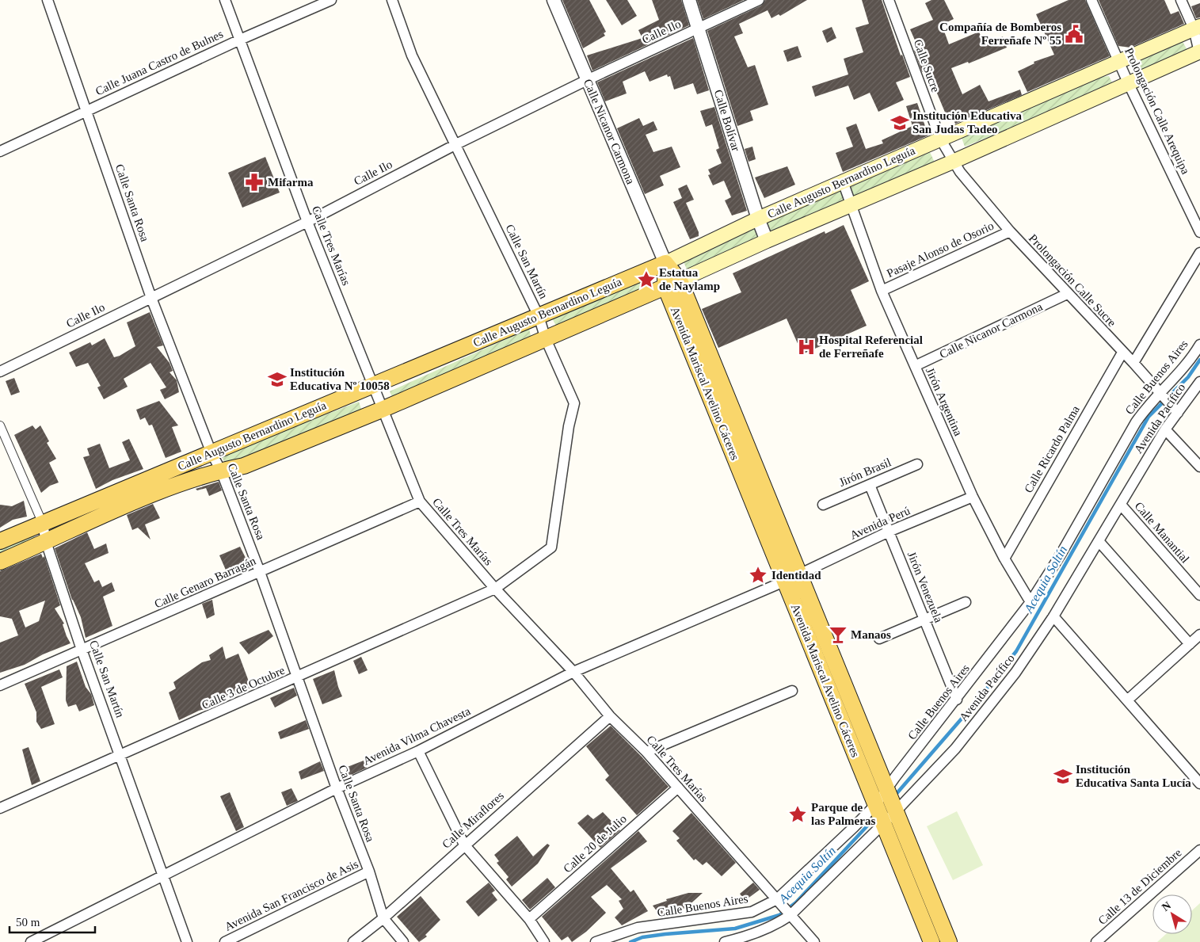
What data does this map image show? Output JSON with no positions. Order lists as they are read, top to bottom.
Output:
{
  "streets": {
    "main road": ["Calle Augusto Bernardino Leguía", "Avenida Mariscal Avelino Cáceres"],
    "street": [
      "Calle Ilo",
      "Calle Juana Castro de Bulnes",
      "Calle Sucre",
      "Prolongación Calle Arequipa",
      "Calle Bolívar",
      "Calle Nicanor Carmona",
      "Calle Santa Rosa",
      "Calle Tres Marías",
      "Pasaje Alonso de Osorio",
      "Calle San Martín",
      "Prolongación Calle Sucre",
      "Calle Buenos Aires",
      "Jirón Argentina",
      "Avenida Pacífico",
      "Calle Ricardo Palma",
      "Jirón Brasil",
      "Avenida Perú",
      "Calle Manantial",
      "Calle Genaro Barragán",
      "Jirón Venezuela",
      "Calle 3 de Octubre",
      "Avenida Vilma Chavesta",
      "Calle Miraflores",
      "Calle 20 de Julio",
      "Calle 13 de Diciembre",
      "Avenida San Francisco de Asis"
    ]
  },
  "crossings": [
    ["Calle Ilo", "Calle Bolívar"],
    ["Calle Ilo", "Calle Nicanor Carmona"],
    ["Calle Ilo", "Calle Santa Rosa"],
    ["Calle Ilo", "Calle Tres Marías"],
    ["Calle Ilo", "Calle San Martín"],
    ["Calle Juana Castro de Bulnes", "Calle Santa Rosa"],
    ["Calle Juana Castro de Bulnes", "Calle Tres Marías"],
    ["Calle Sucre", "Calle Augusto Bernardino Leguía"],
    ["Calle Sucre", "Prolongación Calle Sucre"],
    ["Prolongación Calle Arequipa", "Calle Augusto Bernardino Leguía"],
    ["Calle Bolívar", "Calle Augusto Bernardino Leguía"],
    ["Calle Nicanor Carmona", "Calle Augusto Bernardino Leguía"],
    ["Calle Nicanor Carmona", "Prolongación Calle Sucre"],
    ["Calle Nicanor Carmona", "Avenida Mariscal Avelino Cáceres"],
    ["Calle Nicanor Carmona", "Jirón Argentina"],
    ["Calle Augusto Bernardino Leguía", "Calle Santa Rosa"],
    ["Calle Augusto Bernardino Leguía", "Calle Tres Marías"],
    ["Calle Augusto Bernardino Leguía", "Calle San Martín"],
    ["Calle Augusto Bernardino Leguía", "Prolongación Calle Sucre"],
    ["Calle Augusto Bernardino Leguía", "Avenida Mariscal Avelino Cáceres"],
    ["Calle Augusto Bernardino Leguía", "Jirón Argentina"],
    ["Calle Santa Rosa", "Calle Genaro Barragán"],
    ["Calle Santa Rosa", "Calle 3 de Octubre"],
    ["Calle Santa Rosa", "Avenida Vilma Chavesta"],
    ["Calle Santa Rosa", "Calle Miraflores"],
    ["Calle Santa Rosa", "Avenida San Francisco de Asis"],
    ["Calle Tres Marías", "Calle San Martín"],
    ["Calle Tres Marías", "Calle Buenos Aires"],
    ["Calle Tres Marías", "Avenida Pacífico"],
    ["Calle Tres Marías", "Calle Genaro Barragán"],
    ["Calle Tres Marías", "Calle 3 de Octubre"],
    ["Calle Tres Marías", "Avenida Vilma Chavesta"],
    ["Calle Tres Marías", "Calle Miraflores"],
    ["Calle Tres Marías", "Calle 20 de Julio"],
    ["Pasaje Alonso de Osorio", "Prolongación Calle Sucre"],
    ["Pasaje Alonso de Osorio", "Jirón Argentina"],
    ["Calle San Martín", "Calle Genaro Barragán"],
    ["Calle San Martín", "Calle 3 de Octubre"],
    ["Calle San Martín", "Avenida Vilma Chavesta"],
    ["Prolongación Calle Sucre", "Calle Buenos Aires"],
    ["Prolongación Calle Sucre", "Avenida Pacífico"],
    ["Prolongación Calle Sucre", "Calle Ricardo Palma"],
    ["Calle Buenos Aires", "Avenida Mariscal Avelino Cáceres"],
    ["Calle Buenos Aires", "Jirón Argentina"],
    ["Calle Buenos Aires", "Jirón Venezuela"],
    ["Avenida Mariscal Avelino Cáceres", "Avenida Pacífico"],
    ["Avenida Mariscal Avelino Cáceres", "Avenida Perú"],
    ["Avenida Mariscal Avelino Cáceres", "Avenida Vilma Chavesta"],
    ["Jirón Argentina", "Calle Ricardo Palma"],
    ["Jirón Argentina", "Avenida Perú"],
    ["Avenida Pacífico", "Calle Manantial"],
    ["Jirón Brasil", "Jirón Venezuela"],
    ["Avenida Perú", "Jirón Venezuela"],
    ["Avenida Perú", "Avenida Vilma Chavesta"]
  ],
  "water": ["Acequia Soltín"],
  "places": {
    "public building": ["Compañía de Bomberos Ferreñafe Nº 55"],
    "school or university": ["Institución Educativa San Judas Tadeo", "Institución Educativa Nº 10058", "Institución Educativa Santa Lucía"],
    "pharmacy": ["Mifarma"],
    "place": ["Estatua de Naylamp", "Identidad", "Parque de las Palmeras"],
    "hospital": ["Hospital Referencial de Ferreñafe"],
    "bar": ["Manaos"]
  },
  "scale_bar": "50 m",
  "north": "top left"
}
